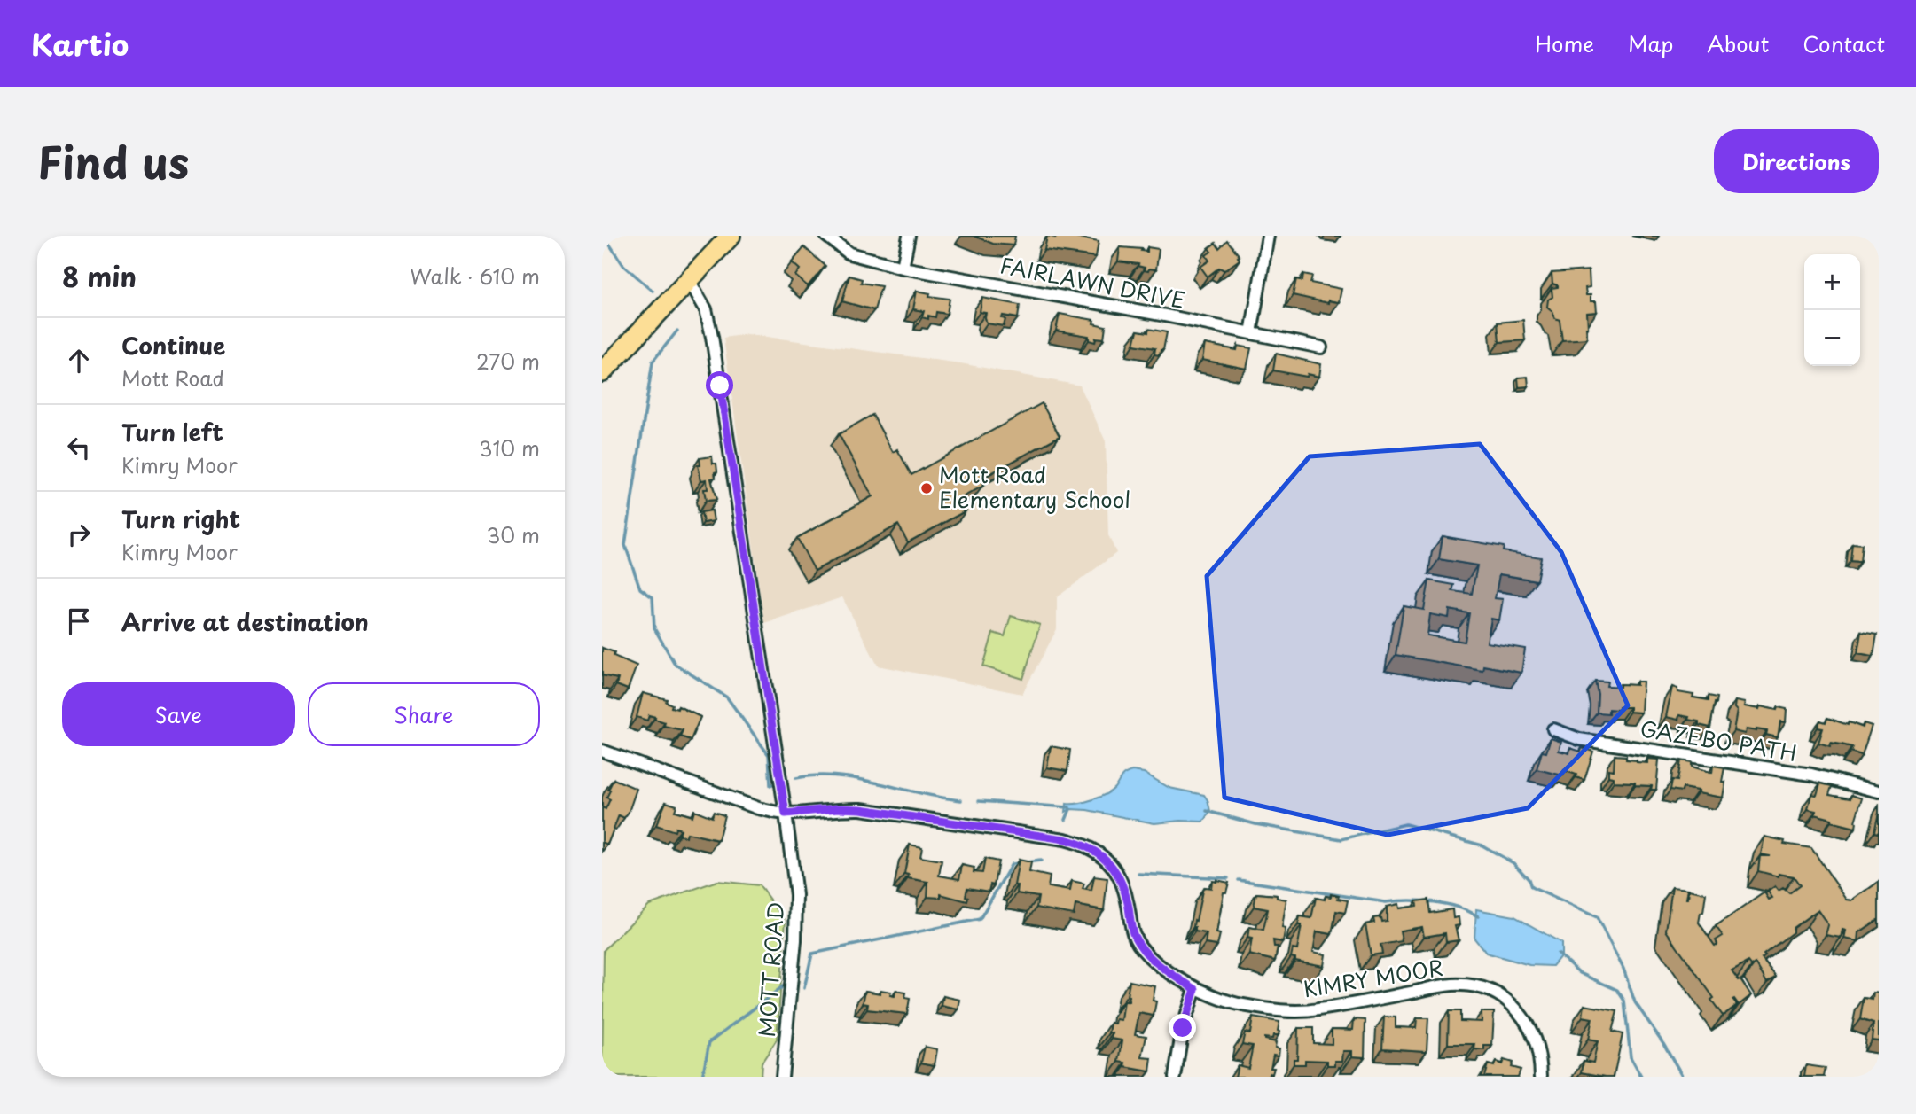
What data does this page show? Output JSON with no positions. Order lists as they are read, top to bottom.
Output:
{
  "streets": {
    "street": [
      "FAIRLAWN DRIVE",
      "GAZEBO PATH",
      "MOTT ROAD",
      "KIMRY MOOR"
    ]
  },
  "crossings": [
    ["MOTT ROAD", "KIMRY MOOR"]
  ],
  "places": ["Mott Road Elementary School"],
  "page": {
    "header": "Kartio",
    "nav": [
      "Home",
      "Map",
      "About",
      "Contact"
    ],
    "title": "Find us",
    "buttons": [
      "Directions",
      ["Save", "Share"]
    ],
    "heading": ["8 min", "Walk · 610 m"],
    "map_buttons": ["+", "−"],
    "list": [
      ["Continue", "Mott Road", "270 m"],
      ["Turn left", "Kimry Moor", "310 m"],
      ["Turn right", "Kimry Moor", "30 m"],
      "Arrive at destination"
    ]
  }
}
